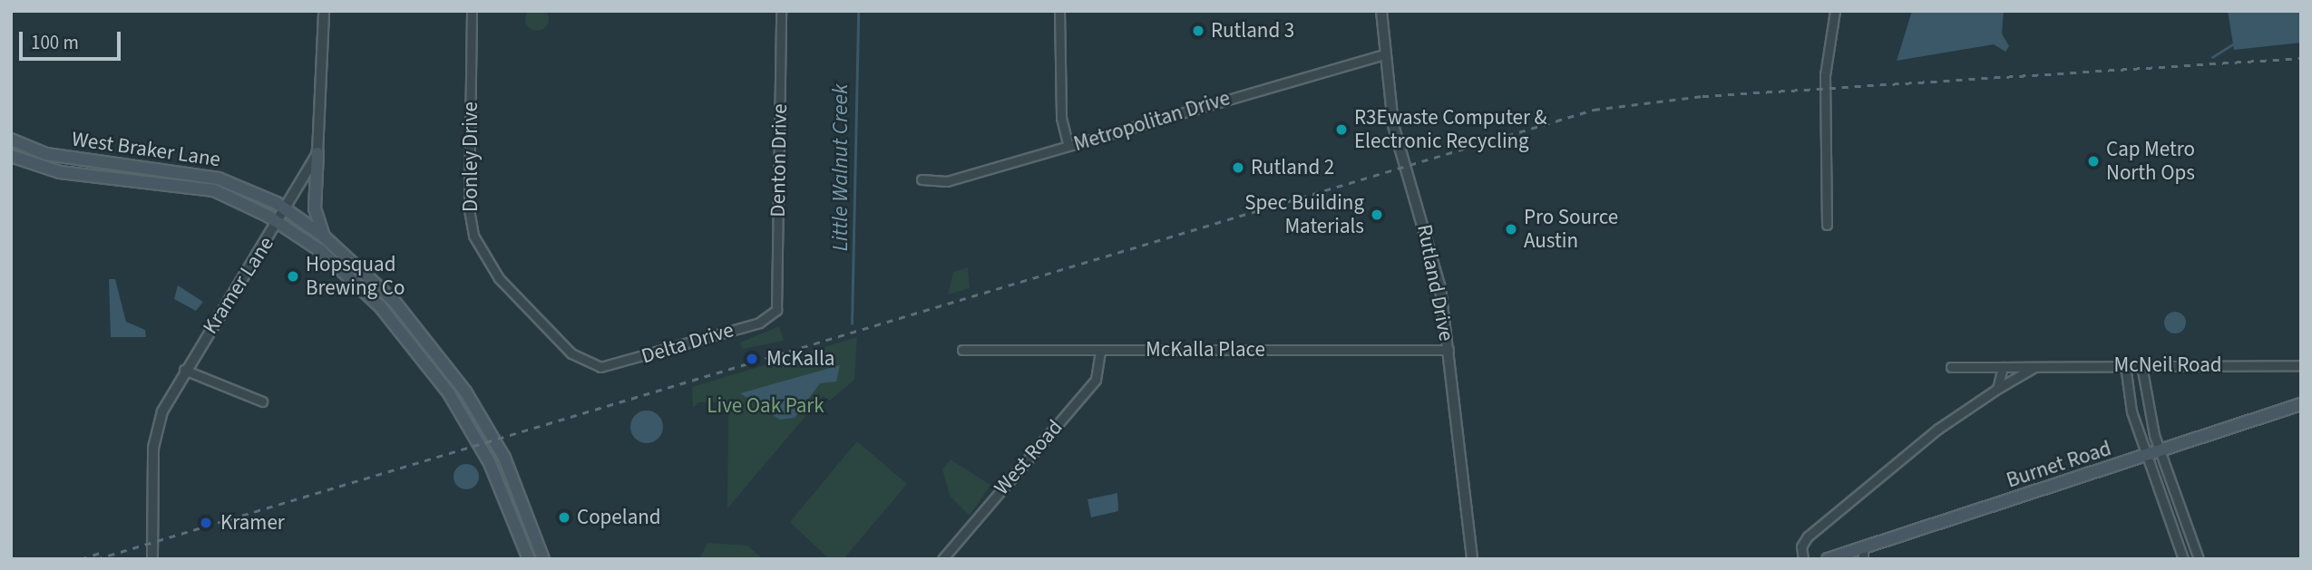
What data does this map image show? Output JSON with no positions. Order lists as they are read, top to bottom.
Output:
{
  "streets": {
    "main road": ["West Braker Lane", "Burnet Road"],
    "street": [
      "Metropolitan Drive",
      "Donley Drive",
      "Denton Drive",
      "Rutland Drive",
      "Kramer Lane",
      "Delta Drive",
      "McKalla Place",
      "McNeil Road",
      "West Road"
    ]
  },
  "crossings": [
    ["Metropolitan Drive", "Rutland Drive"],
    ["West Braker Lane", "Kramer Lane"],
    ["Donley Drive", "Delta Drive"],
    ["Denton Drive", "Delta Drive"],
    ["Rutland Drive", "McKalla Place"],
    ["McKalla Place", "West Road"]
  ],
  "water": ["Little Walnut Creek"],
  "parks": ["Live Oak Park"],
  "places": [
    "Rutland 3",
    "R3Ewaste Computer & Electronic Recycling",
    "Cap Metro North Ops",
    "Rutland 2",
    "Spec Building Materials",
    "Pro Source Austin",
    "Hopsquad Brewing Co",
    "McKalla",
    "Copeland",
    "Kramer"
  ],
  "scale_bar": "100 m"
}
